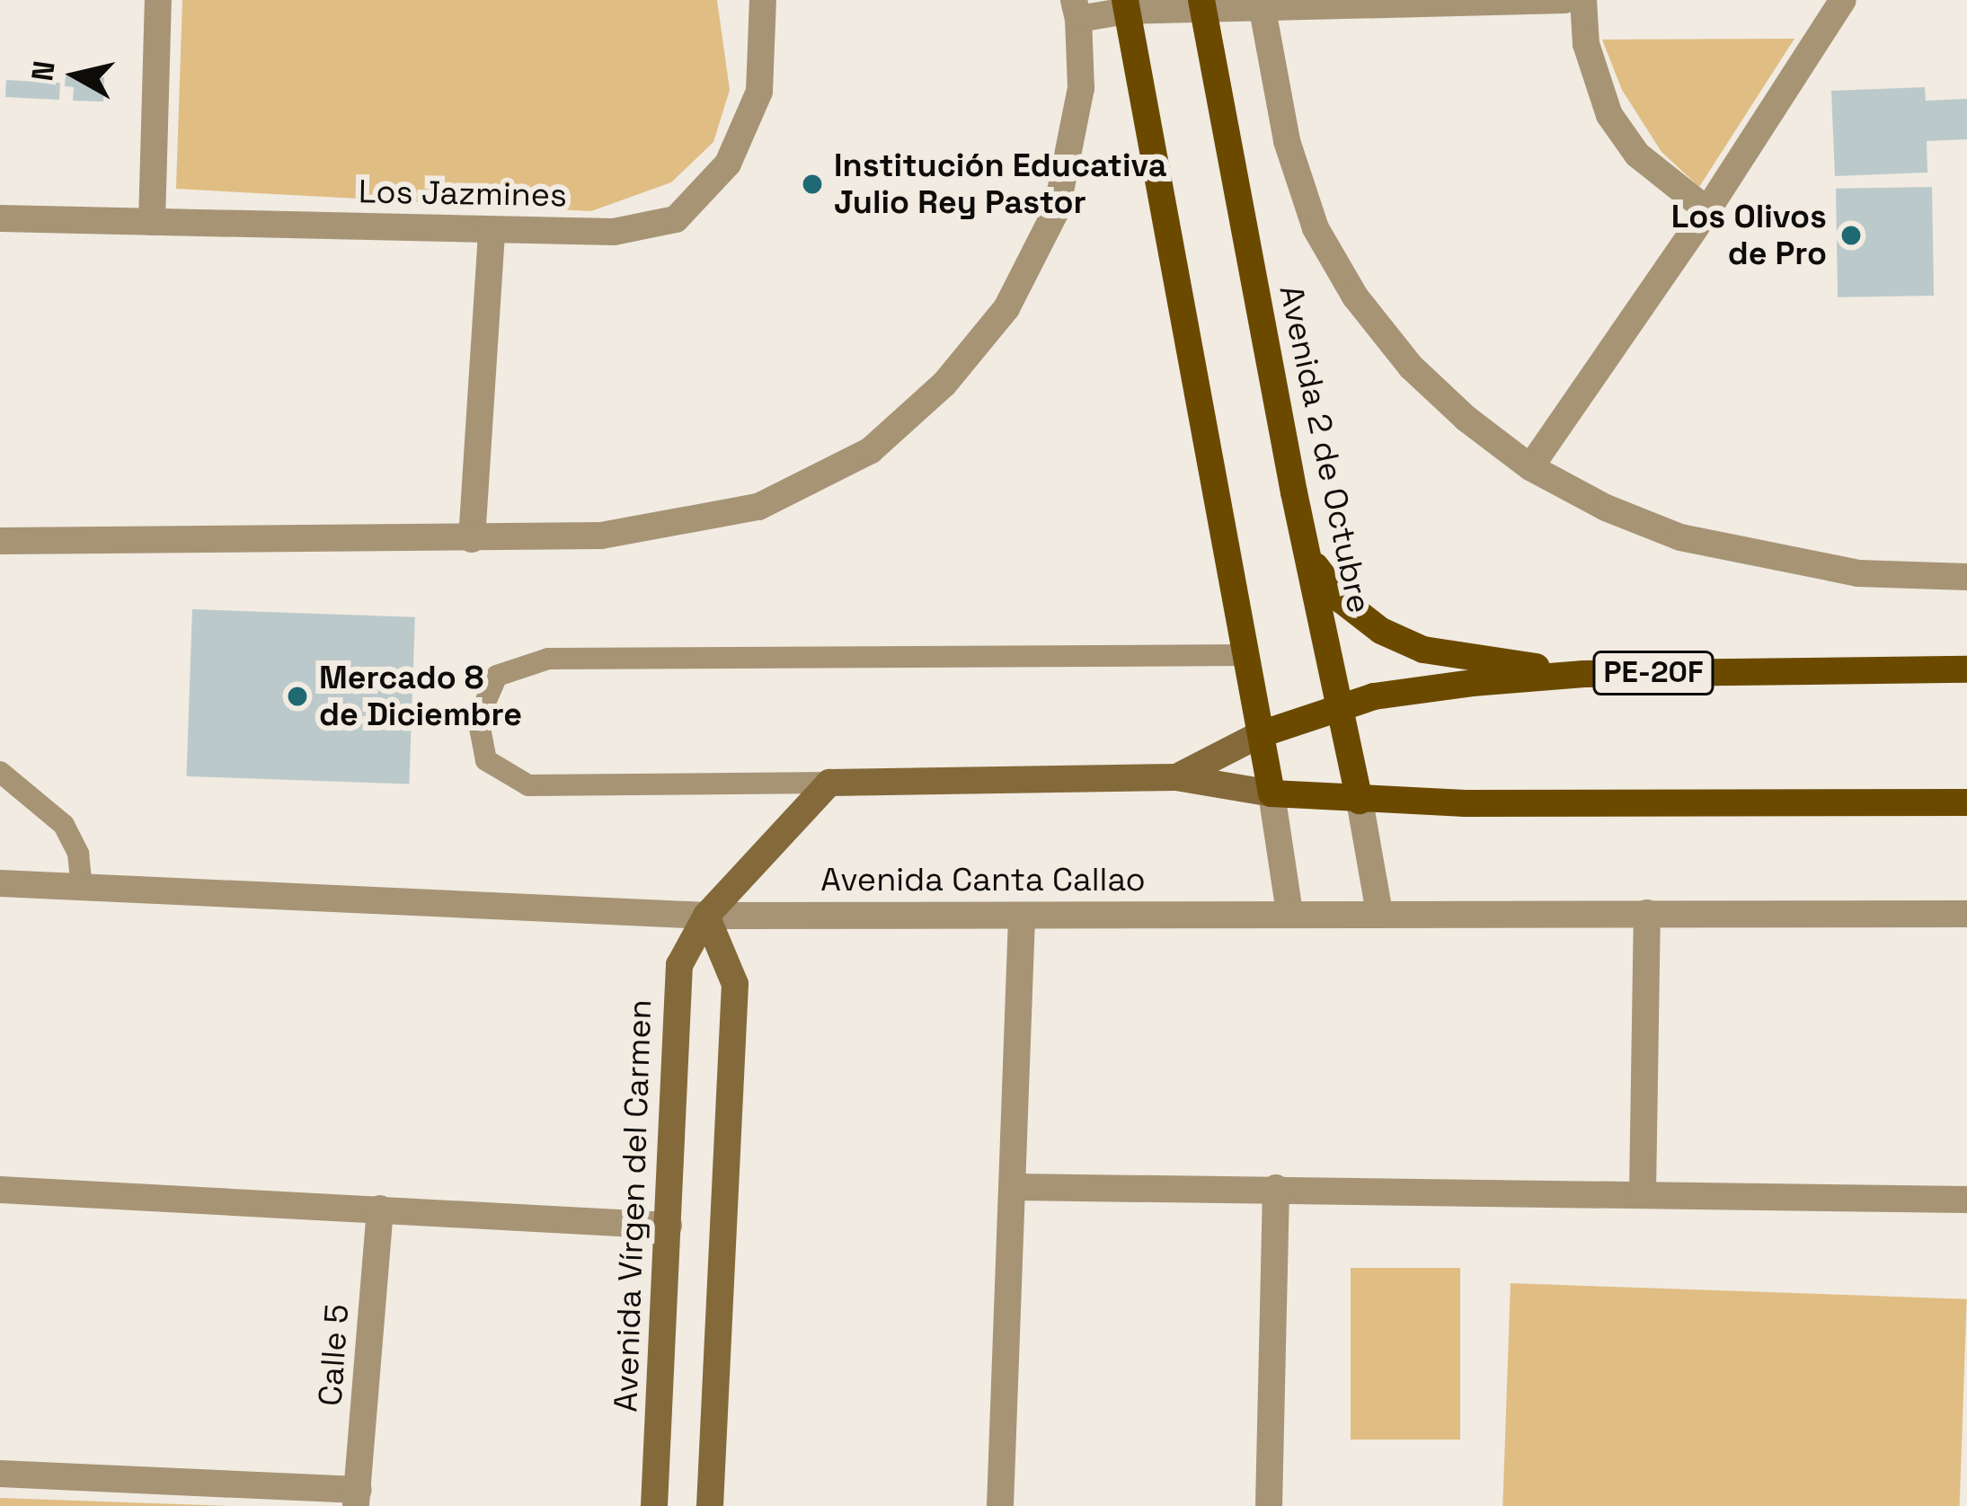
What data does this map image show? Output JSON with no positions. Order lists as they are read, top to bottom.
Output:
{
  "streets": {
    "main road": ["Avenida 2 de Octubre", "PE-20F", "Avenida Vírgen del Carmen"],
    "street": ["Los Jazmines", "Avenida Canta Callao", "Calle 5"]
  },
  "crossings": [
    ["Avenida 2 de Octubre", "PE-20F"],
    ["Avenida 2 de Octubre", "Avenida Canta Callao"],
    ["PE-20F", "Avenida Vírgen del Carmen"],
    ["Avenida Canta Callao", "Avenida Vírgen del Carmen"]
  ],
  "places": ["Institución Educativa Julio Rey Pastor", "Los Olivos de Pro", "Mercado 8 de Diciembre"],
  "north": "left"
}
